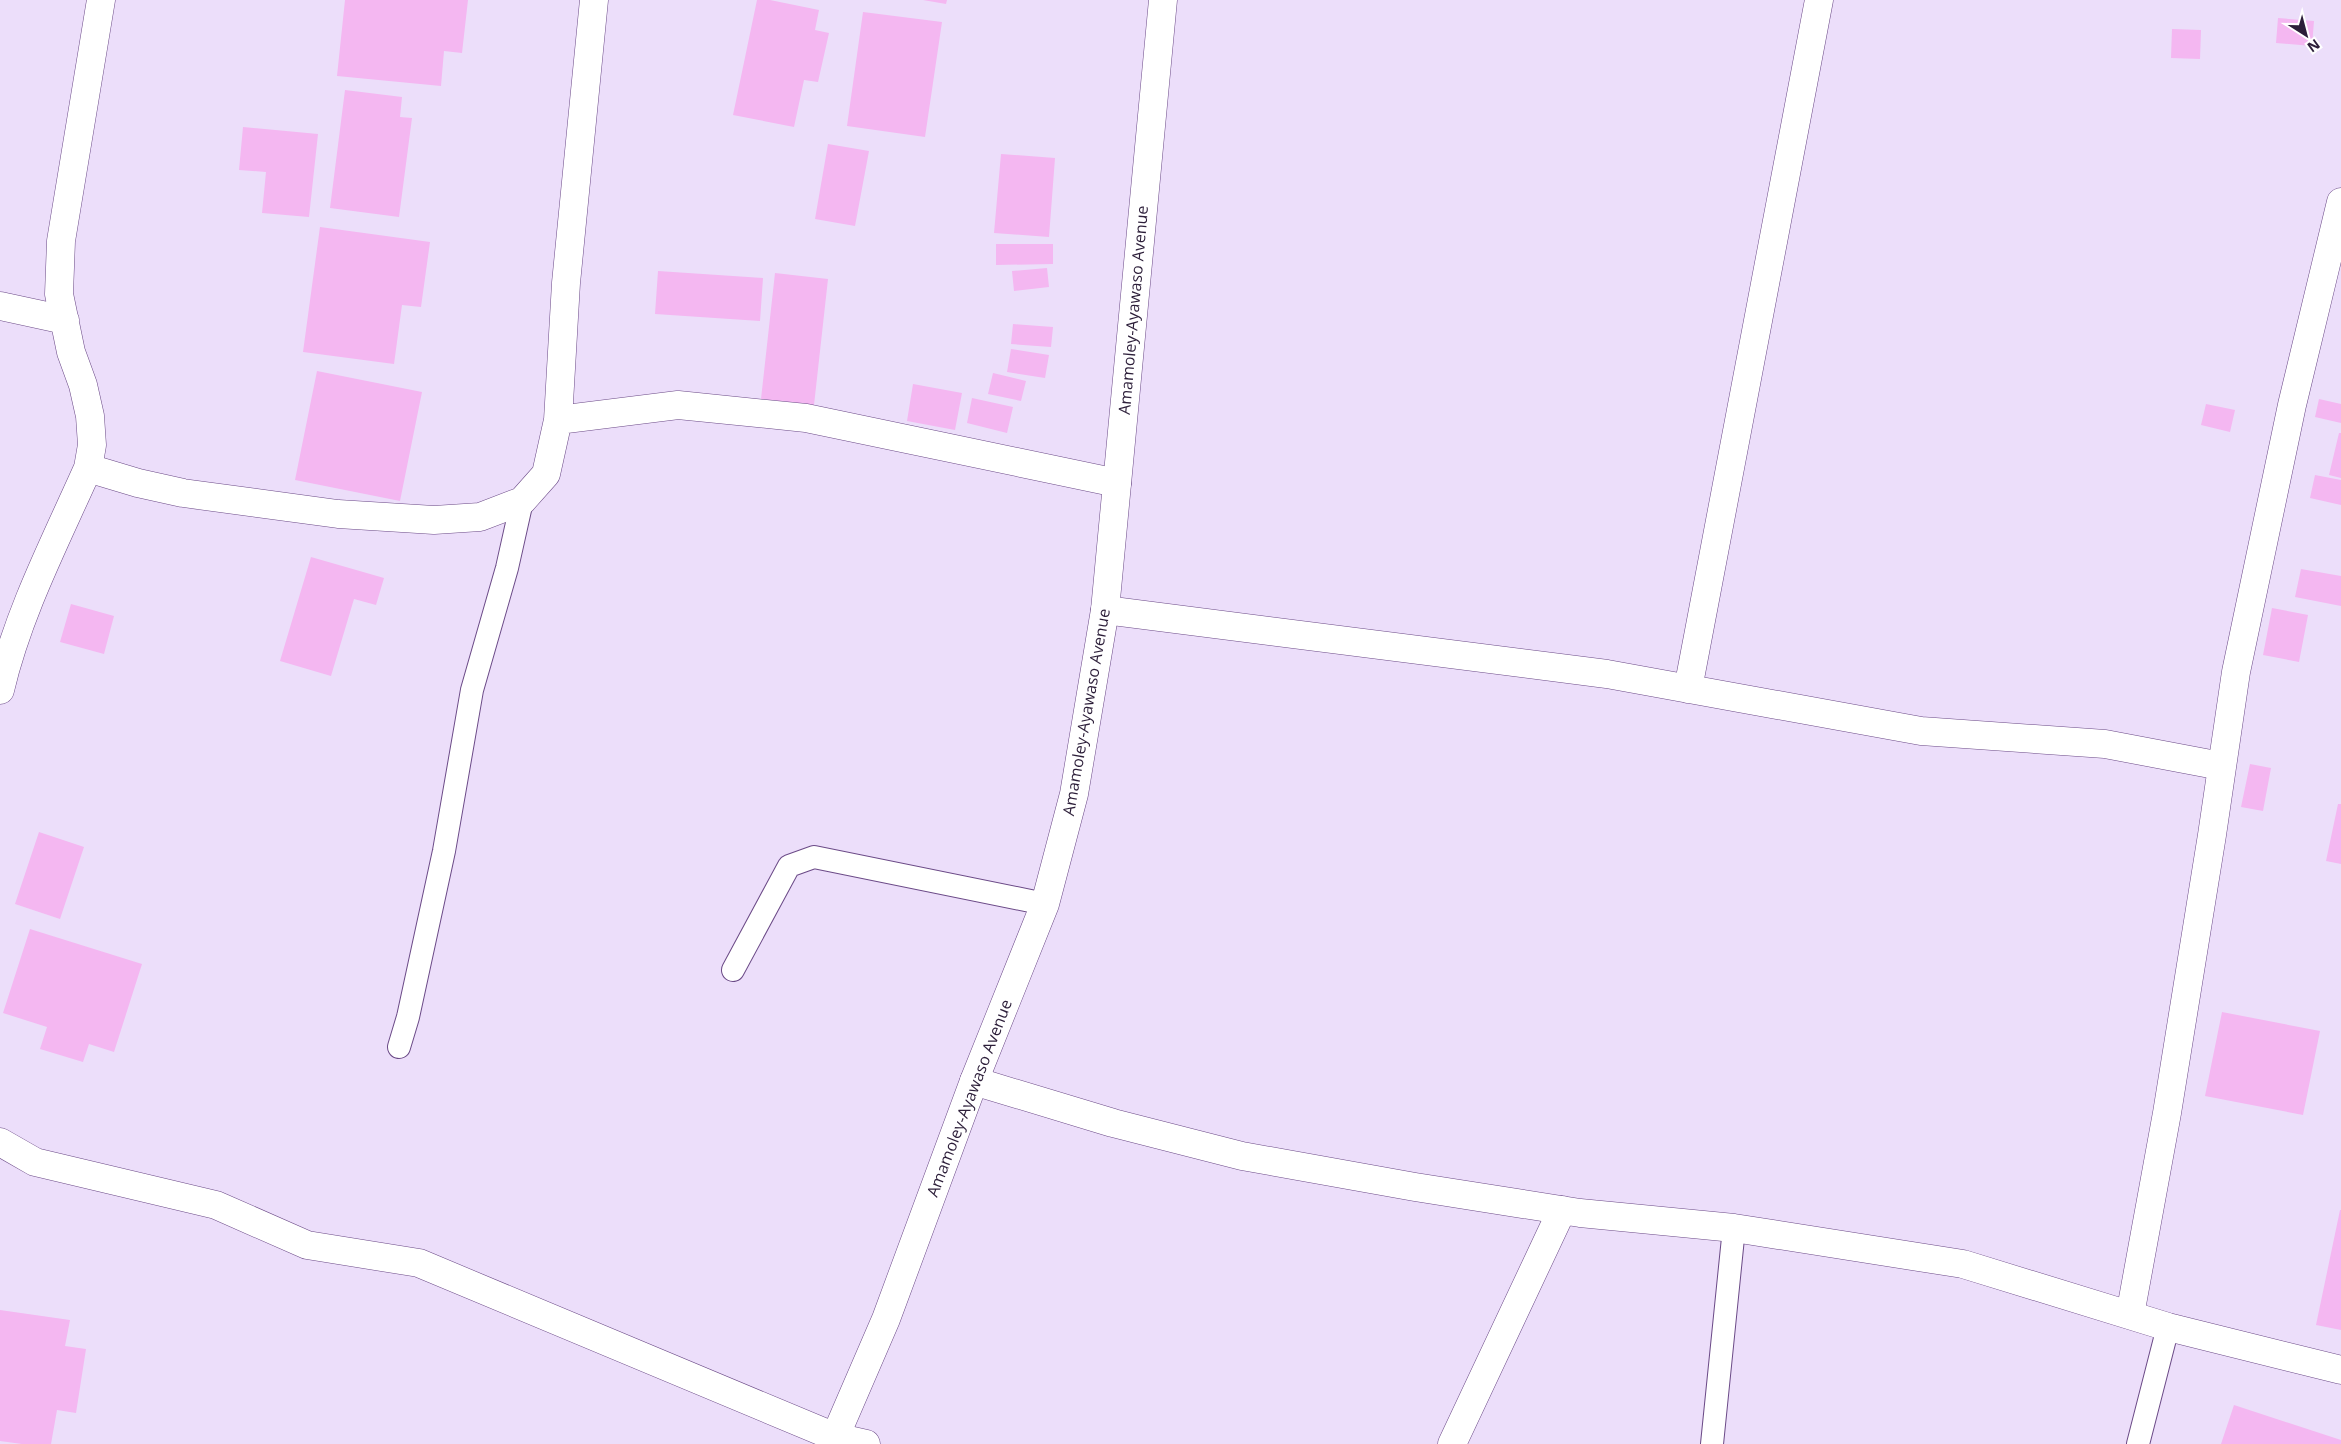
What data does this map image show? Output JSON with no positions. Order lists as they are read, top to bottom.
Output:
{
  "streets": {
    "street": ["Amamoley-Ayawaso Avenue"]
  },
  "north": "bottom right"
}
